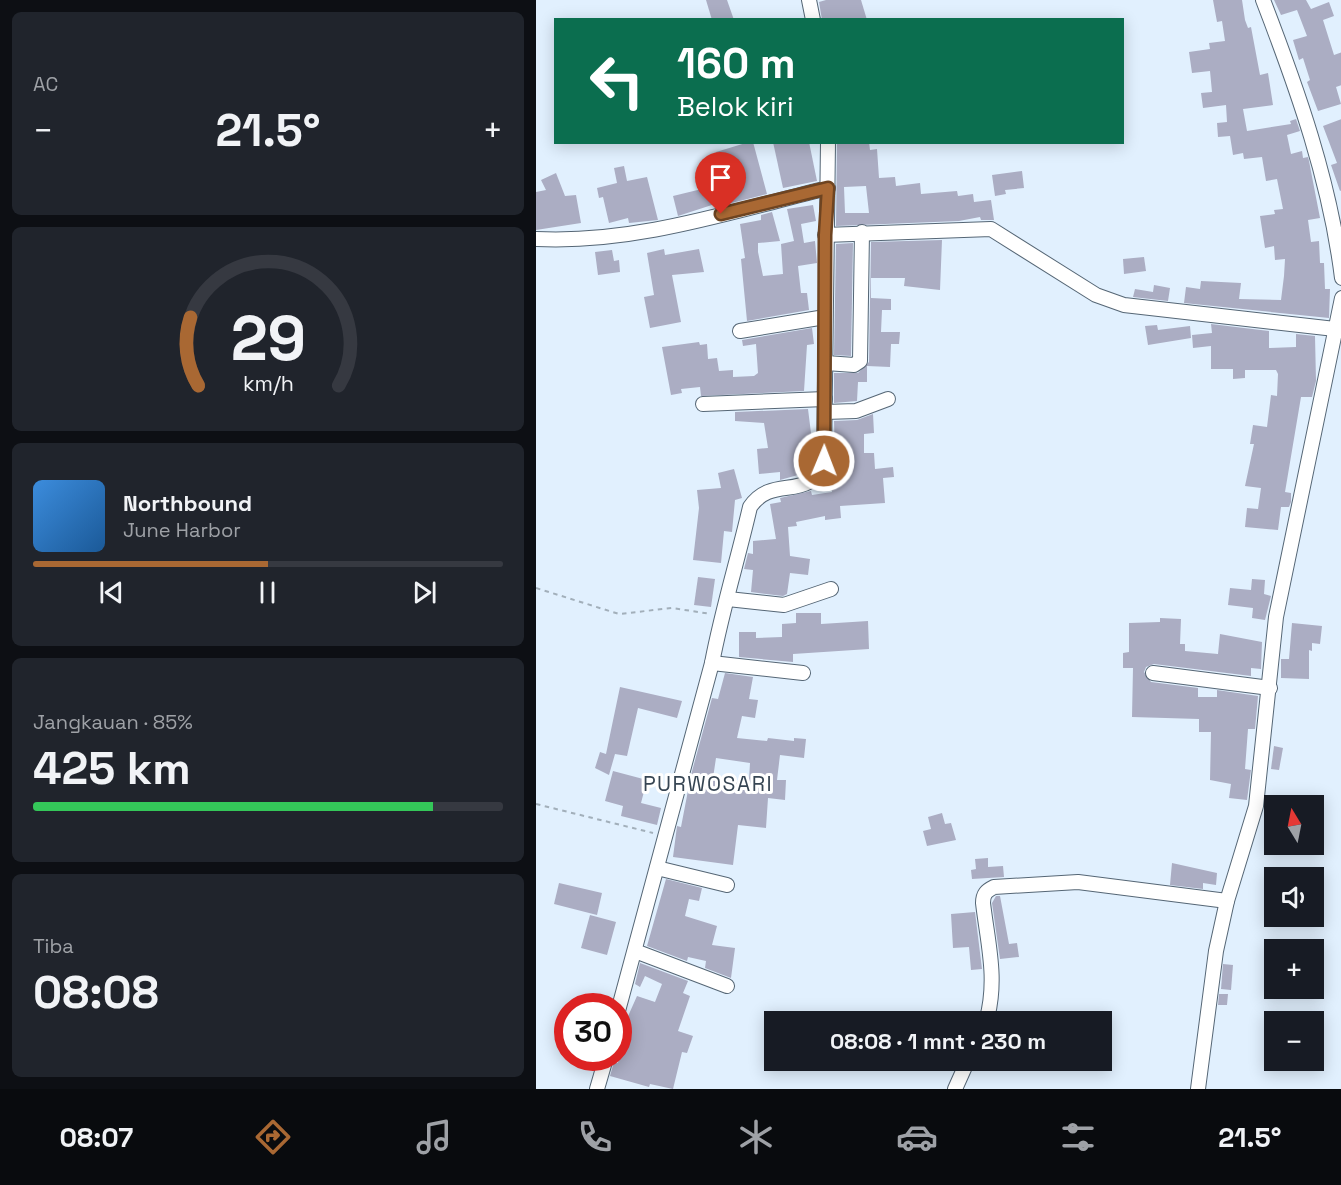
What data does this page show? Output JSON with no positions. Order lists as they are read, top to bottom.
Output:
{
  "districts": ["PURWOSARI"],
  "north": "top",
  "page": {
    "tile": [
      "AC",
      ["Jangkauan · 85%", "425 km"],
      ["Tiba", "08:08"]
    ],
    "turn": ["160 m", "Belok kiri"],
    "heat": ["−", "21.5°", "+"],
    "song": ["Northbound", "June Harbor"],
    "map_buttons": ["+", "−"],
    "limit": "30",
    "trip": "08:08 · 1 mnt · 230 m",
    "tabs": ["08:07", "21.5°"],
    "gauge": ["29", "km/h"]
  }
}
